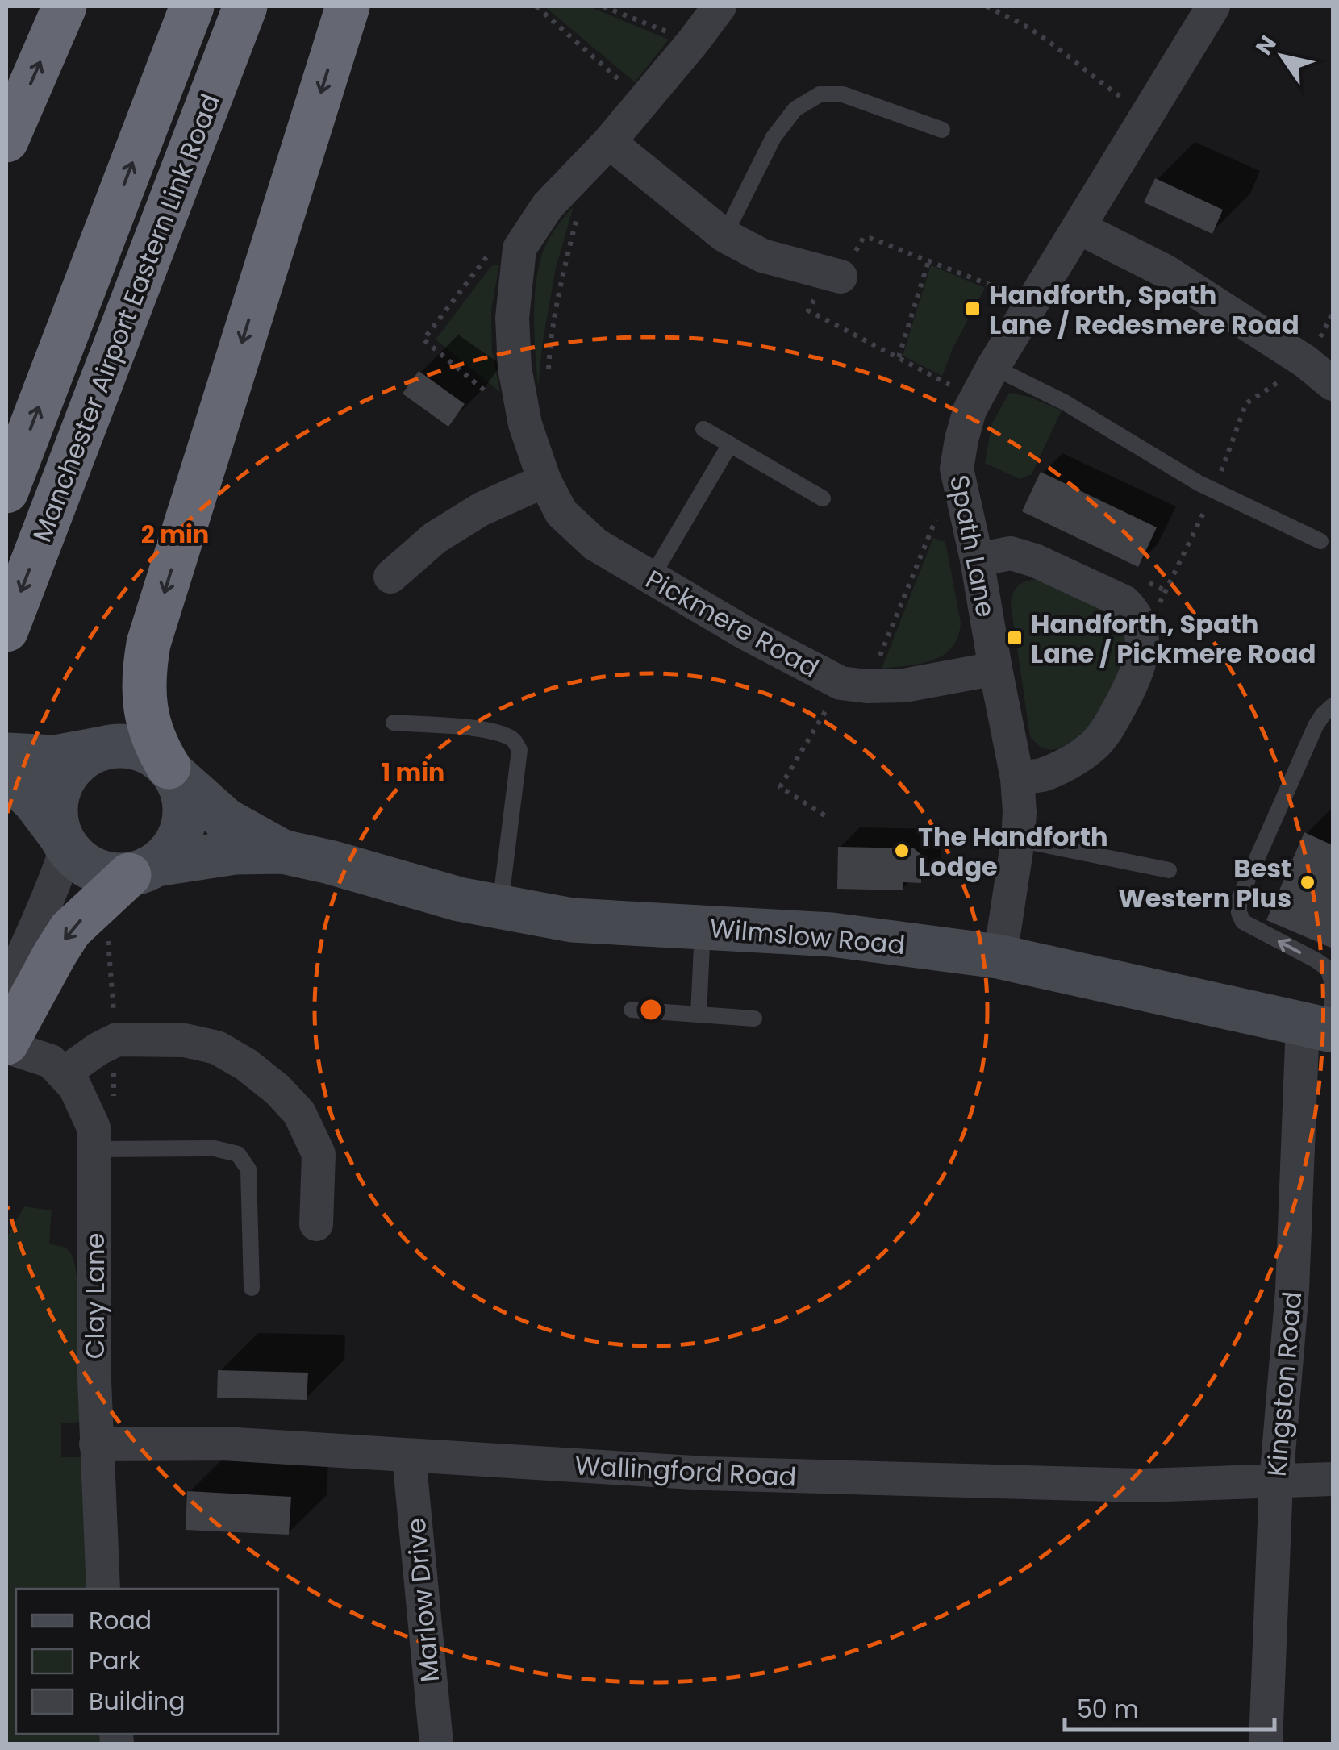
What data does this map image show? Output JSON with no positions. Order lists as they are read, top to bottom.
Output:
{
  "streets": {
    "highway": ["Manchester Airport Eastern Link Road"],
    "main road": ["Wilmslow Road"],
    "street": [
      "Spath Lane",
      "Pickmere Road",
      "Clay Lane",
      "Kingston Road",
      "Wallingford Road",
      "Marlow Drive"
    ]
  },
  "crossings": [
    ["Spath Lane", "Wilmslow Road"],
    ["Wilmslow Road", "Kingston Road"],
    ["Clay Lane", "Wallingford Road"],
    ["Kingston Road", "Wallingford Road"],
    ["Wallingford Road", "Marlow Drive"]
  ],
  "places": {
    "transit": ["Handforth, Spath Lane / Redesmere Road", "Handforth, Spath Lane / Pickmere Road"],
    "other": ["The Handforth Lodge", "Best Western Plus"]
  },
  "legend": ["Road", "Park", "Building"],
  "scale_bar": "50 m",
  "north": "top left",
  "rings": ["2 min", "1 min"]
}
